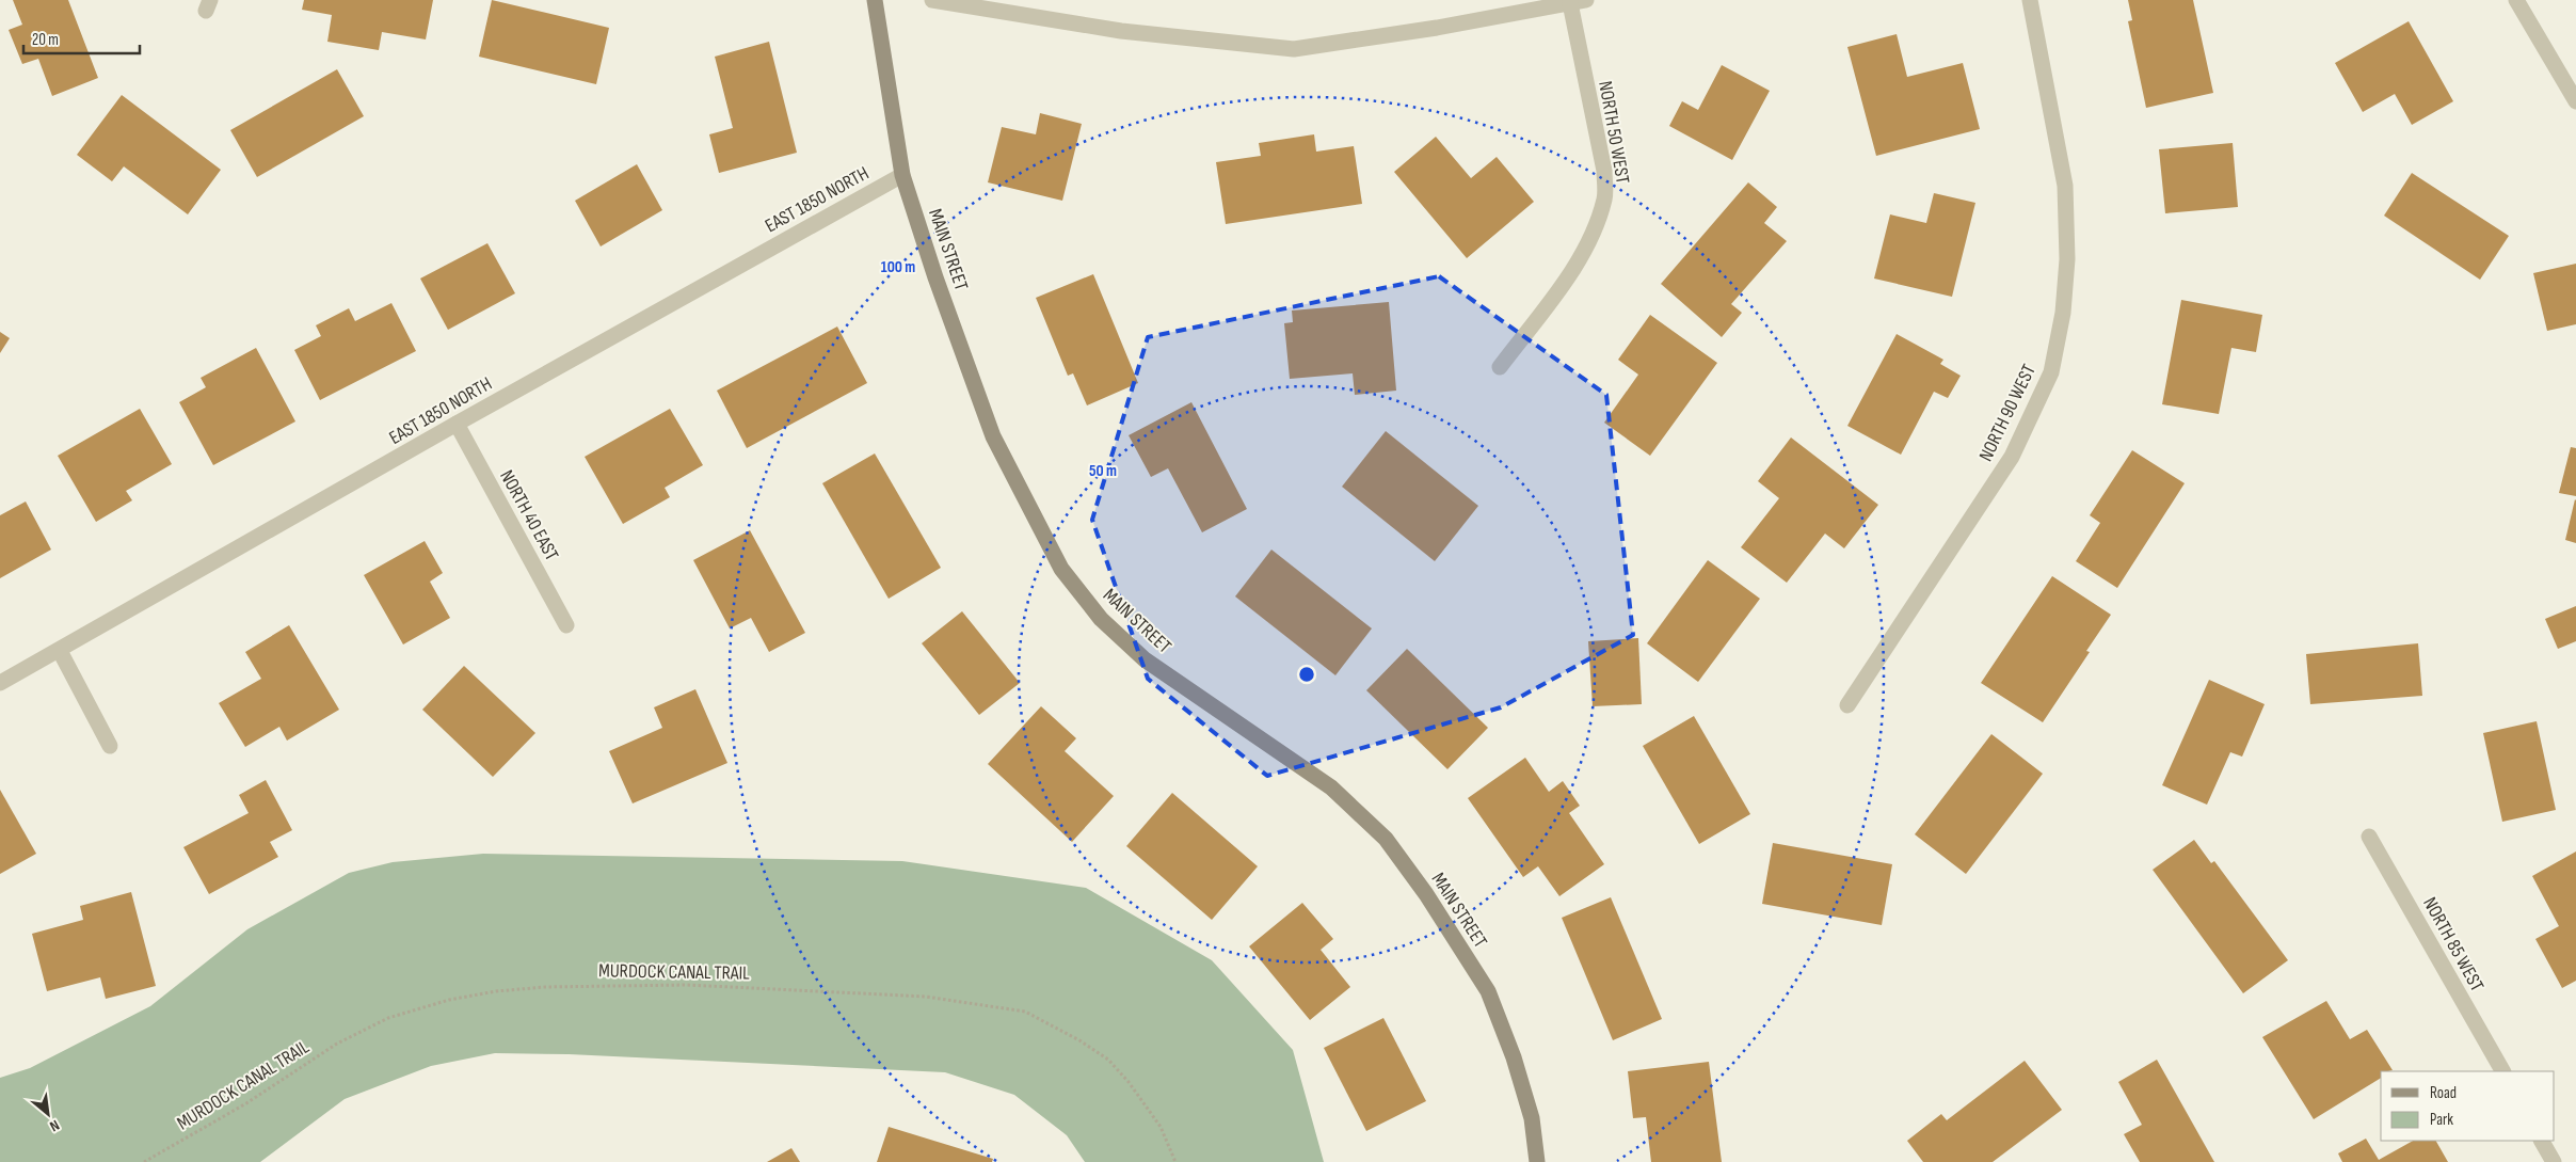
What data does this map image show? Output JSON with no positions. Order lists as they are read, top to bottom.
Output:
{
  "streets": {
    "street": [
      "NORTH 50 WEST",
      "EAST 1850 NORTH",
      "MAIN STREET",
      "NORTH 90 WEST",
      "NORTH 40 EAST",
      "NORTH 85 WEST"
    ],
    "path": ["MURDOCK CANAL TRAIL"]
  },
  "crossings": [
    ["EAST 1850 NORTH", "MAIN STREET"],
    ["EAST 1850 NORTH", "NORTH 40 EAST"]
  ],
  "legend": ["Road", "Park"],
  "scale_bar": "20 m",
  "north": "bottom right",
  "rings": ["100 m", "50 m"]
}
